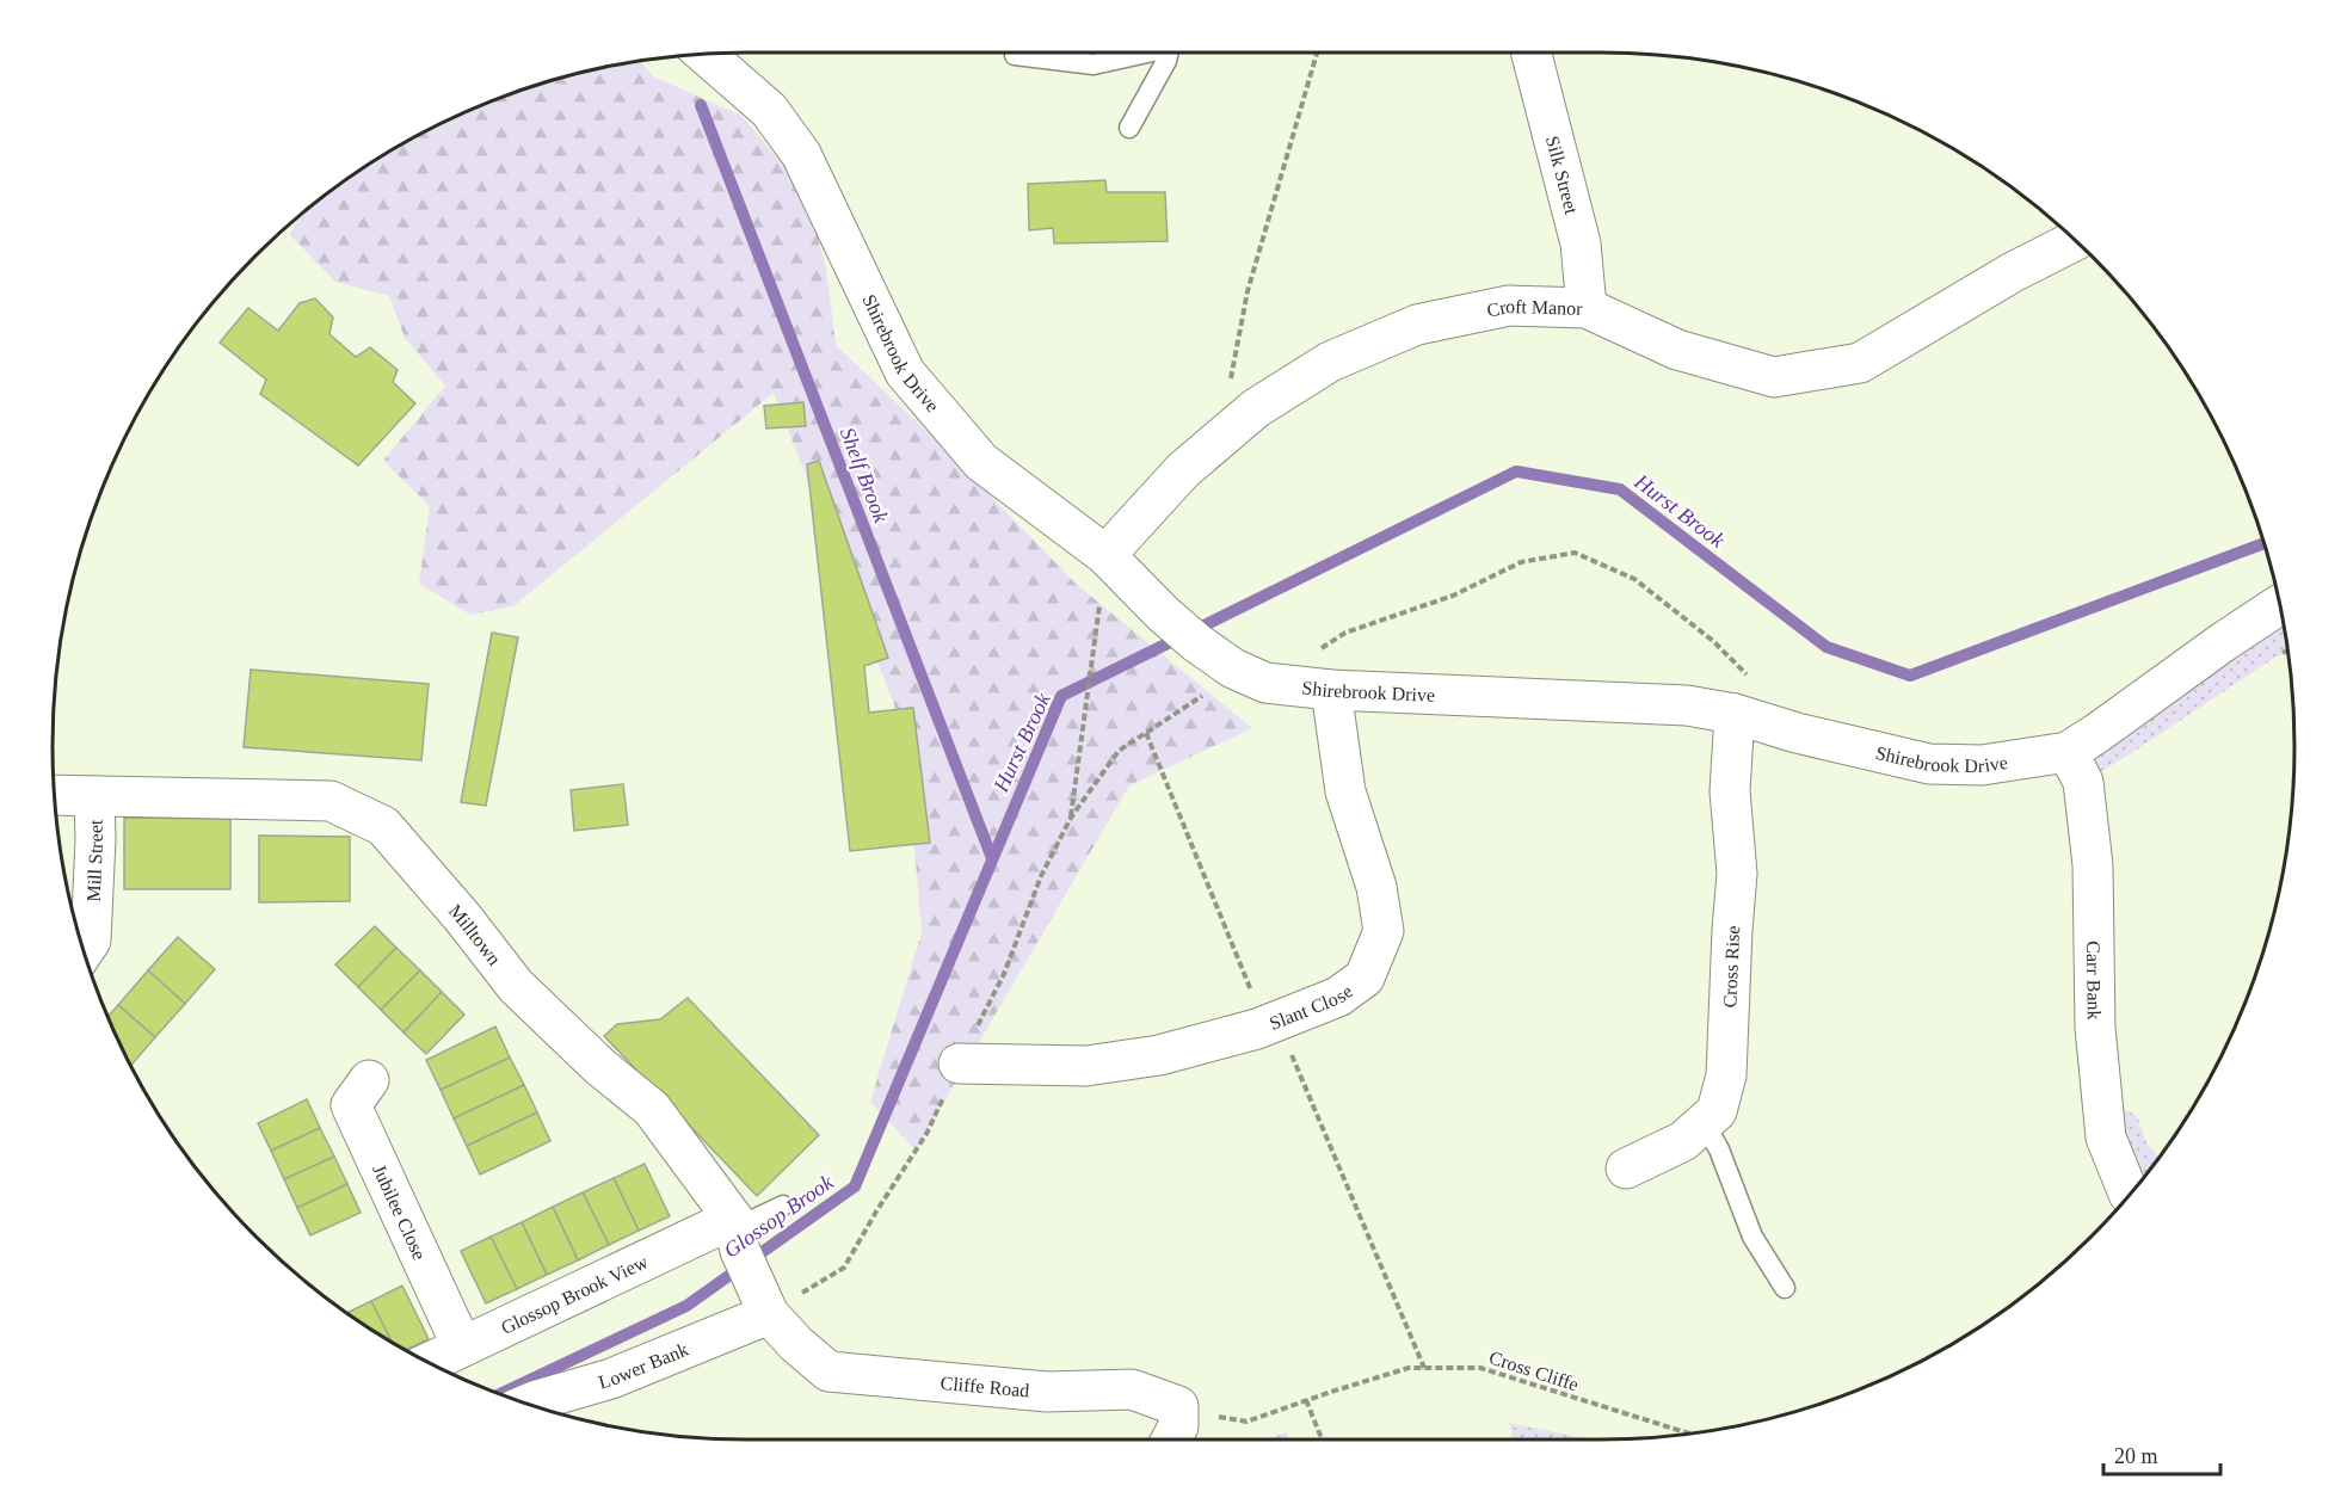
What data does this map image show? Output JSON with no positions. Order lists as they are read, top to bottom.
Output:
{
  "streets": {
    "street": [
      "Silk Street",
      "Croft Manor",
      "Shirebrook Drive",
      "Mill Street",
      "Milltown",
      "Cross Rise",
      "Carr Bank",
      "Slant Close",
      "Jubilee Close",
      "Glossop Brook View",
      "Lower Bank",
      "Cliffe Road"
    ],
    "path": ["Cross Cliffe"]
  },
  "crossings": [
    ["Silk Street", "Croft Manor"],
    ["Croft Manor", "Shirebrook Drive"],
    ["Shirebrook Drive", "Cross Rise"],
    ["Shirebrook Drive", "Carr Bank"],
    ["Shirebrook Drive", "Slant Close"],
    ["Mill Street", "Milltown"],
    ["Milltown", "Glossop Brook View"],
    ["Milltown", "Lower Bank"],
    ["Milltown", "Cliffe Road"],
    ["Jubilee Close", "Glossop Brook View"],
    ["Lower Bank", "Cliffe Road"],
    ["Cross Cliffe", "Cliffe Road"]
  ],
  "water": ["Shelf Brook", "Hurst Brook", "Glossop Brook"],
  "scale_bar": "20 m"
}
